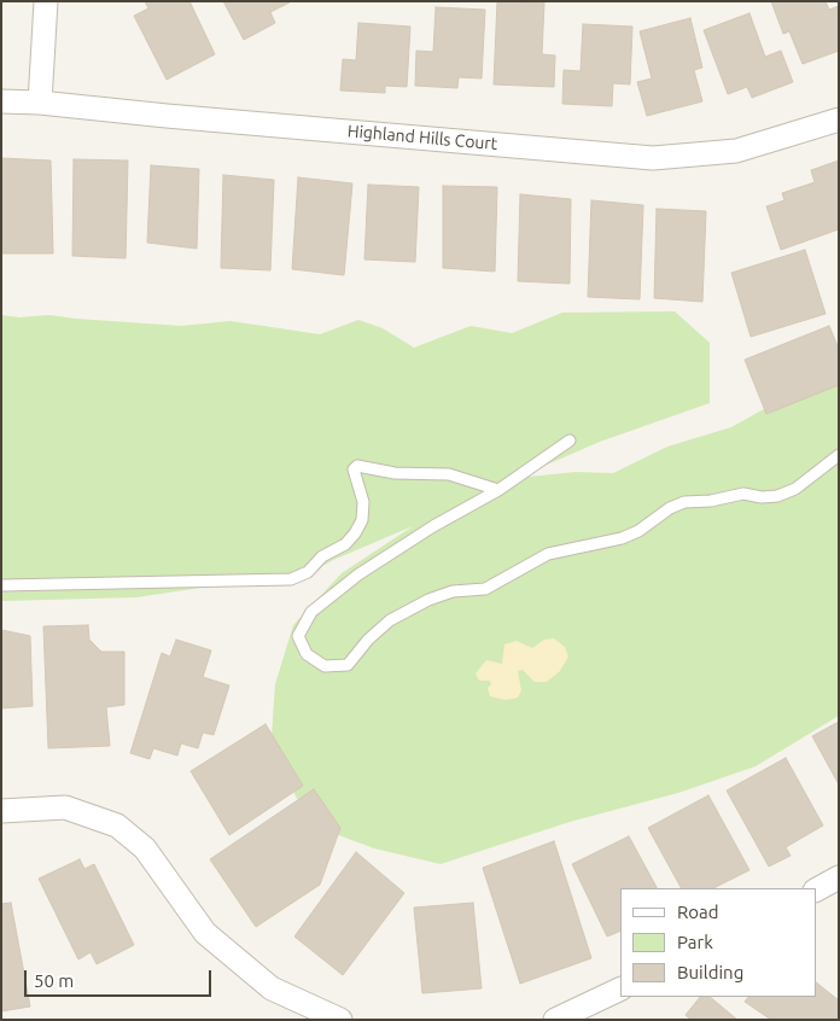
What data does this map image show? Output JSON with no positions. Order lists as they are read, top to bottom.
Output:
{
  "streets": {
    "street": ["Highland Hills Court"]
  },
  "legend": ["Road", "Park", "Building"],
  "scale_bar": "50 m"
}
